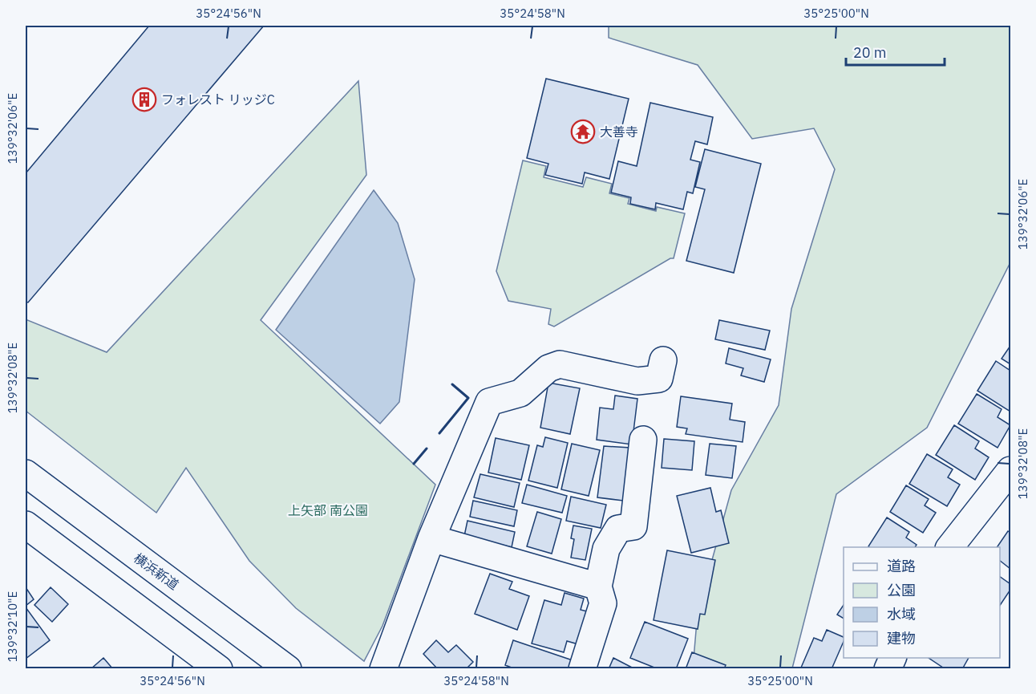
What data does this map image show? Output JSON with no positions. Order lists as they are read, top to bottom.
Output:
{
  "streets": {
    "main road": ["横浜新道"]
  },
  "parks": ["上矢部 南公園"],
  "places": {
    "building": ["フォレスト リッジC"],
    "temple": ["大善寺"]
  },
  "legend": [
    "道路",
    "公園",
    "水域",
    "建物"
  ],
  "scale_bar": "20 m",
  "coordinates": [
    "35°24'56\"N",
    "35°24'58\"N",
    "35°25'00\"N",
    "139°32'06\"E",
    "139°32'08\"E",
    "139°32'10\"E"
  ]
}
